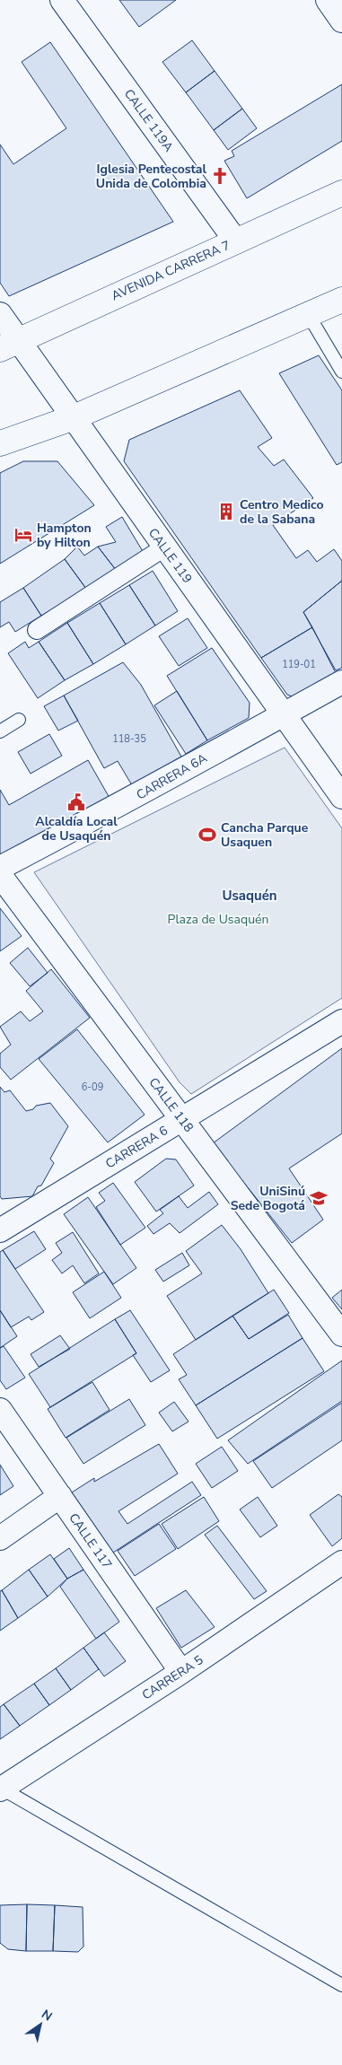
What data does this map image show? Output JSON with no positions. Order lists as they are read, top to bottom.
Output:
{
  "streets": {
    "main road": ["AVENIDA CARRERA 7"],
    "street": [
      "CALLE 119A",
      "CALLE 119",
      "CARRERA 6A",
      "CALLE 118",
      "CARRERA 6",
      "CALLE 117",
      "CARRERA 5"
    ]
  },
  "crossings": [
    ["CALLE 119A", "AVENIDA CARRERA 7"],
    ["AVENIDA CARRERA 7", "CALLE 119"],
    ["CALLE 119", "CARRERA 6A"],
    ["CALLE 118", "CARRERA 6"],
    ["CALLE 117", "CARRERA 5"]
  ],
  "districts": ["Usaquén"],
  "parks": ["Plaza de Usaquén"],
  "places": {
    "church": ["Iglesia Pentecostal Unida de Colombia"],
    "building": ["Centro Medico de la Sabana"],
    "hotel": ["Hampton by Hilton"],
    "public building": ["Alcaldía Local de Usaquén"],
    "sports": ["Cancha Parque Usaquen"],
    "school or university": ["UniSinú Sede Bogotá"]
  },
  "house_numbers": ["119-01", "118-35", "6-09"],
  "north": "top right"
}
